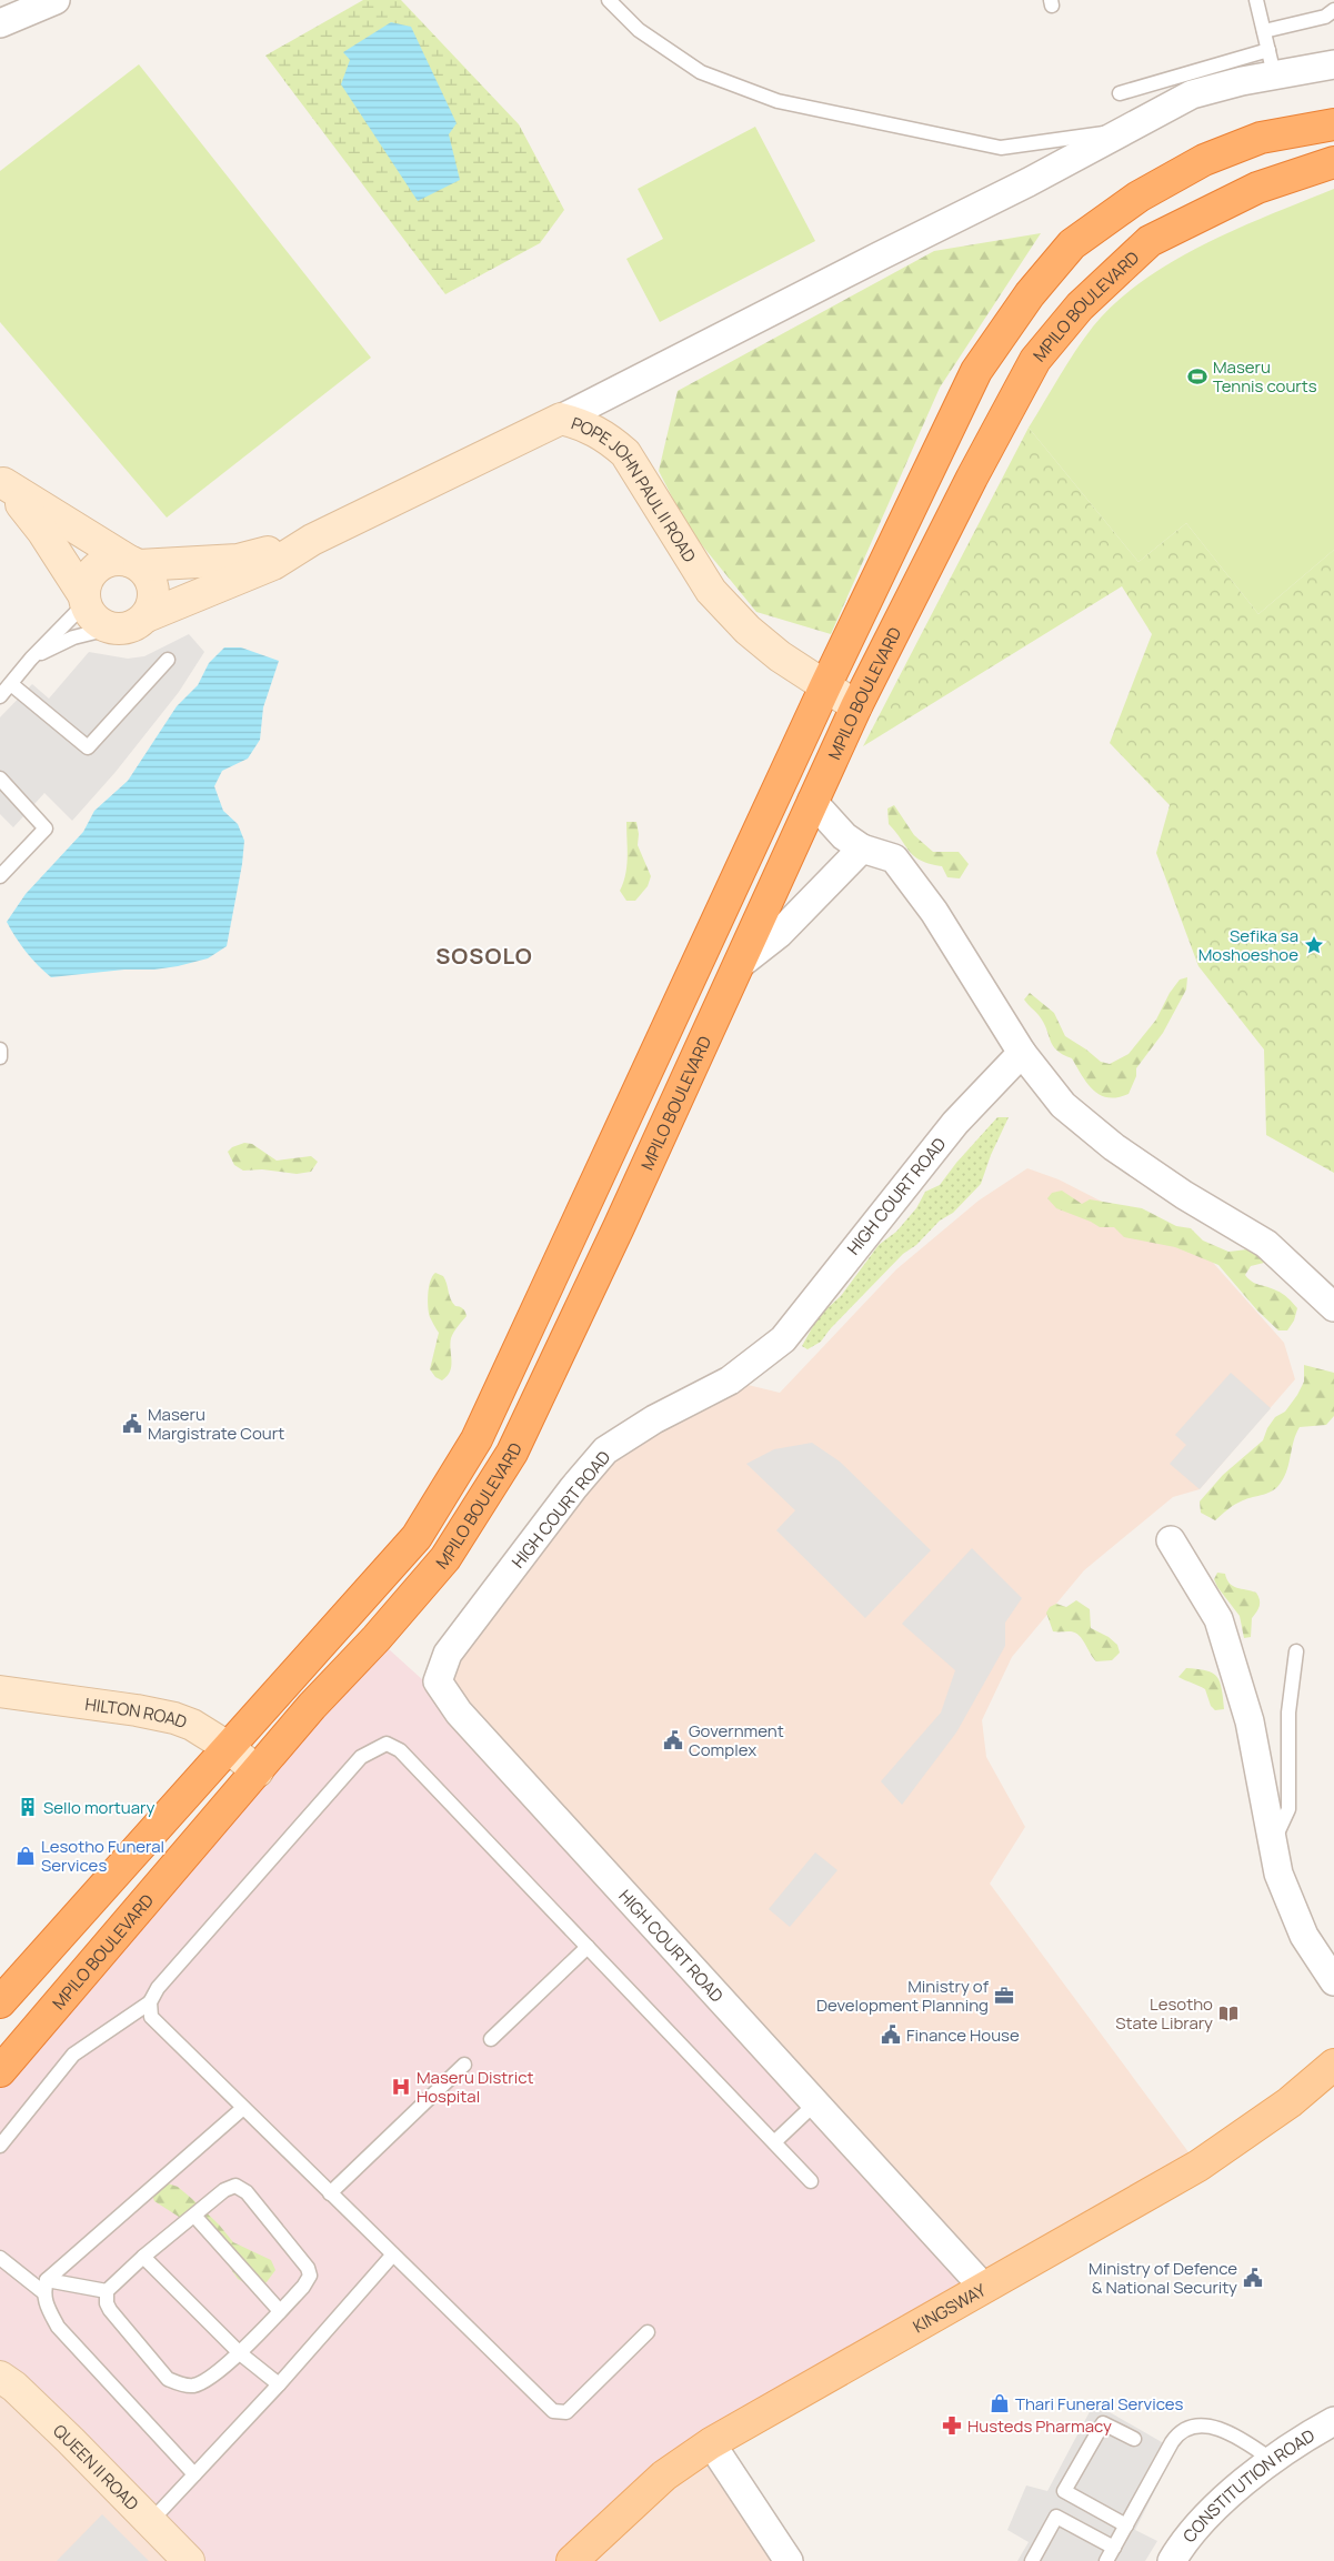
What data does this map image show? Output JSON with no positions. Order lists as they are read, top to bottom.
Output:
{
  "streets": {
    "highway": ["MPILO BOULEVARD"],
    "main road": [
      "POPE JOHN PAUL II ROAD",
      "HILTON ROAD",
      "KINGSWAY",
      "QUEEN II ROAD"
    ],
    "street": ["HIGH COURT ROAD", "CONSTITUTION ROAD"]
  },
  "crossings": [
    ["MPILO BOULEVARD", "POPE JOHN PAUL II ROAD"],
    ["MPILO BOULEVARD", "HILTON ROAD"],
    ["HIGH COURT ROAD", "KINGSWAY"]
  ],
  "districts": ["SOSOLO"],
  "places": {
    "sports": ["Maseru Tennis courts"],
    "place": ["Sefika sa Moshoeshoe"],
    "public building": [
      "Maseru Margistrate Court",
      "Government Complex",
      "Finance House",
      "Ministry of Defence & National Security"
    ],
    "building": ["Sello mortuary"],
    "shop": ["Lesotho Funeral Services", "Thari Funeral Services"],
    "office": ["Ministry of Development Planning"],
    "library": ["Lesotho State Library"],
    "hospital": ["Maseru District Hospital"],
    "pharmacy": ["Husteds Pharmacy"]
  }
}
